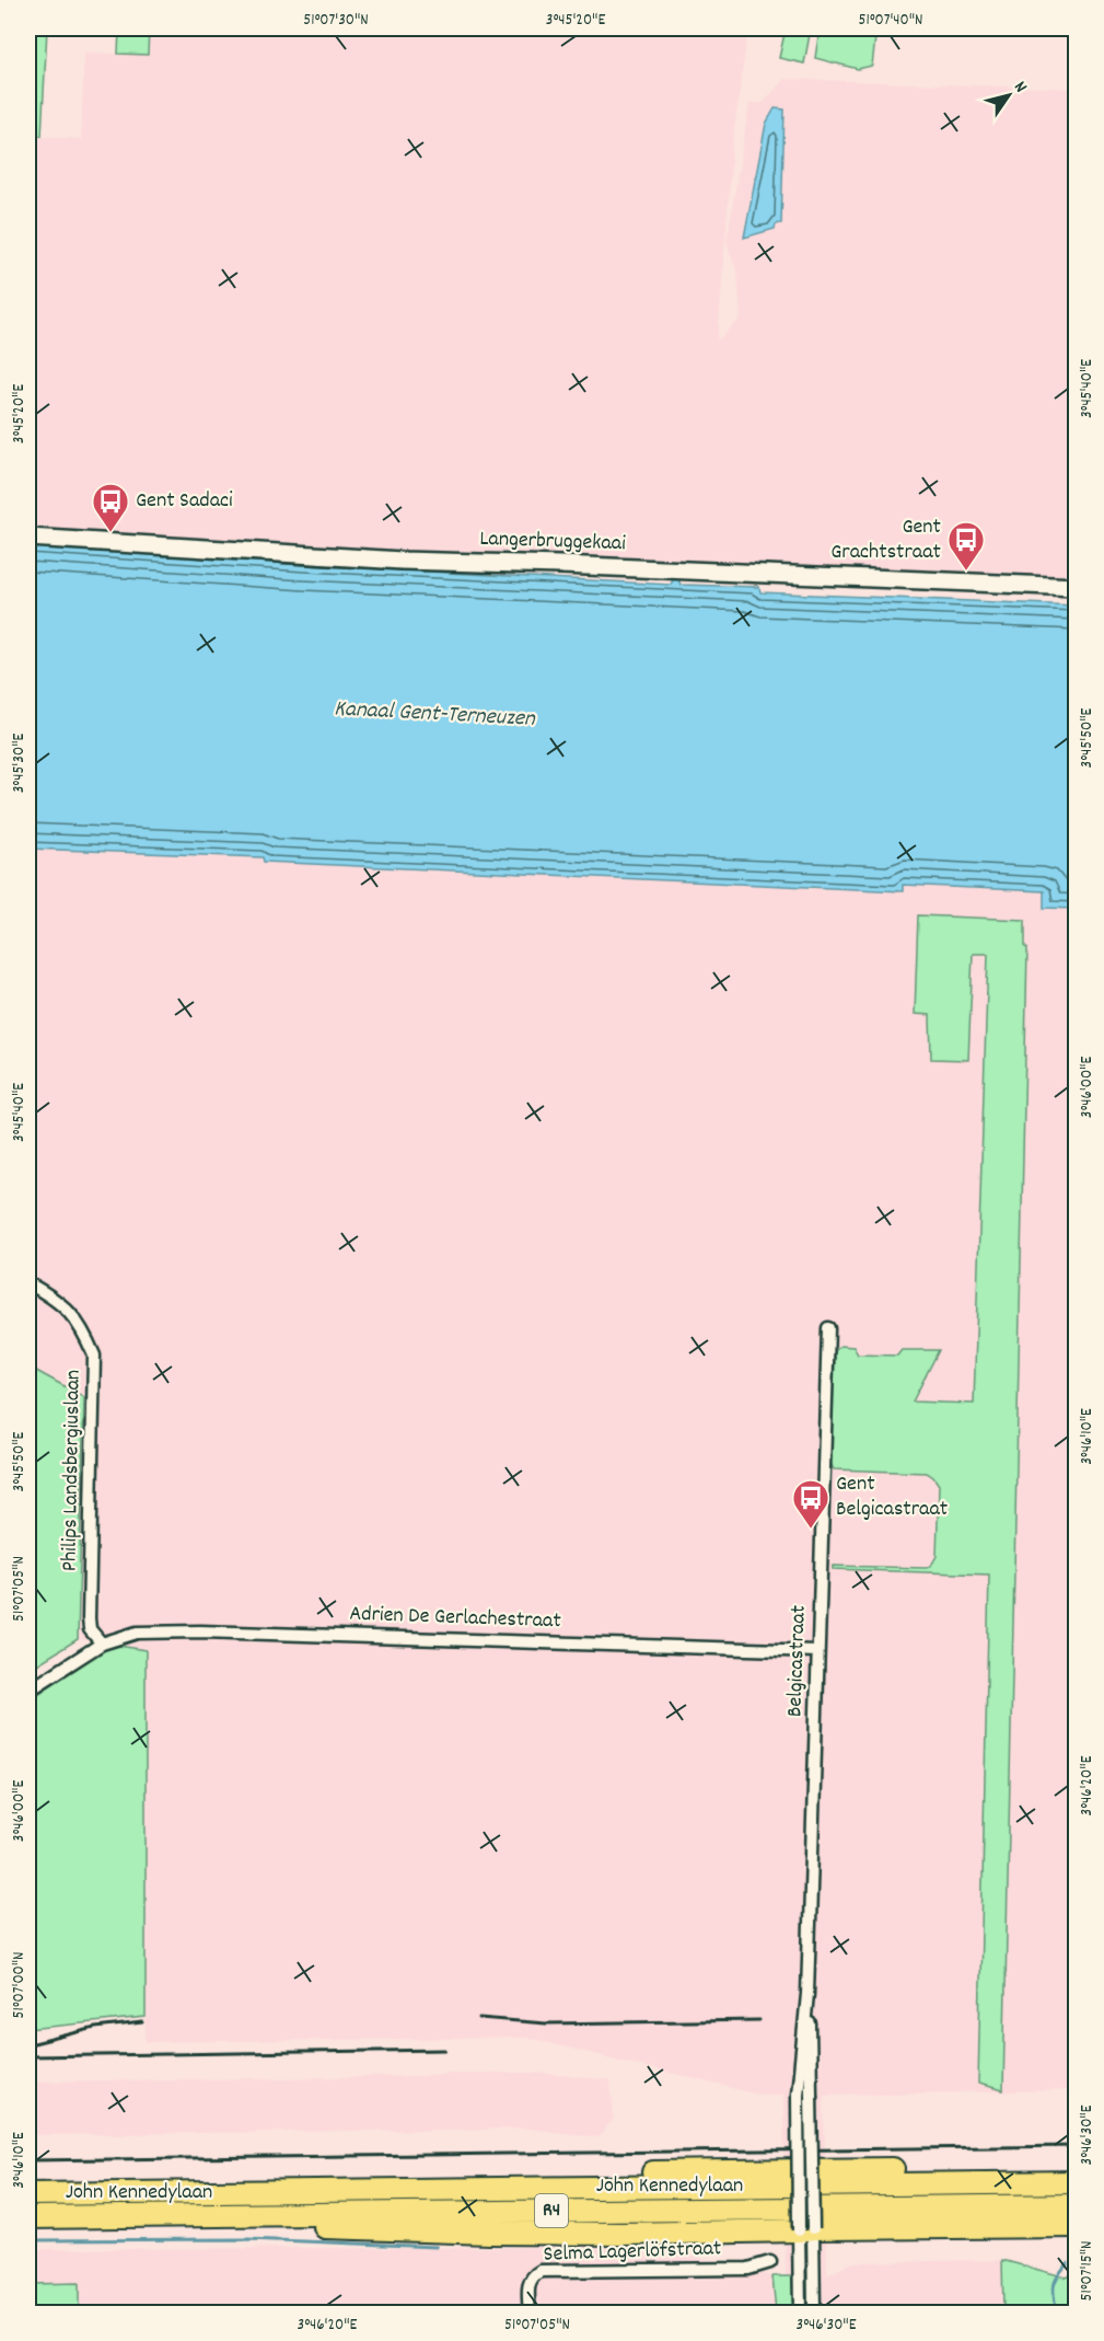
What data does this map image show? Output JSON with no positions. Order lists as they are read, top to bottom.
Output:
{
  "streets": {
    "highway": ["John Kennedylaan", "R4"],
    "main road": ["Langerbruggekaai"],
    "street": [
      "Philips Landsbergiuslaan",
      "Adrien De Gerlachestraat",
      "Belgicastraat",
      "Selma Lagerlöfstraat"
    ]
  },
  "crossings": [
    ["Philips Landsbergiuslaan", "Adrien De Gerlachestraat"],
    ["Adrien De Gerlachestraat", "Belgicastraat"],
    ["Belgicastraat", "R4"],
    ["John Kennedylaan", "R4"]
  ],
  "water": ["Kanaal Gent-Terneuzen"],
  "places": {
    "bus stop": ["Gent Sadaci", "Gent Grachtstraat", "Gent Belgicastraat"]
  },
  "north": "top right",
  "coordinates": [
    "51°07'30\"N",
    "3°45'20\"E",
    "51°07'40\"N",
    "3°45'40\"E",
    "3°45'50\"E",
    "3°45'30\"E",
    "3°46'00\"E",
    "3°46'10\"E",
    "51°07'05\"N",
    "3°46'20\"E",
    "51°07'00\"N",
    "3°46'30\"E",
    "51°07'15\"N"
  ]
}
